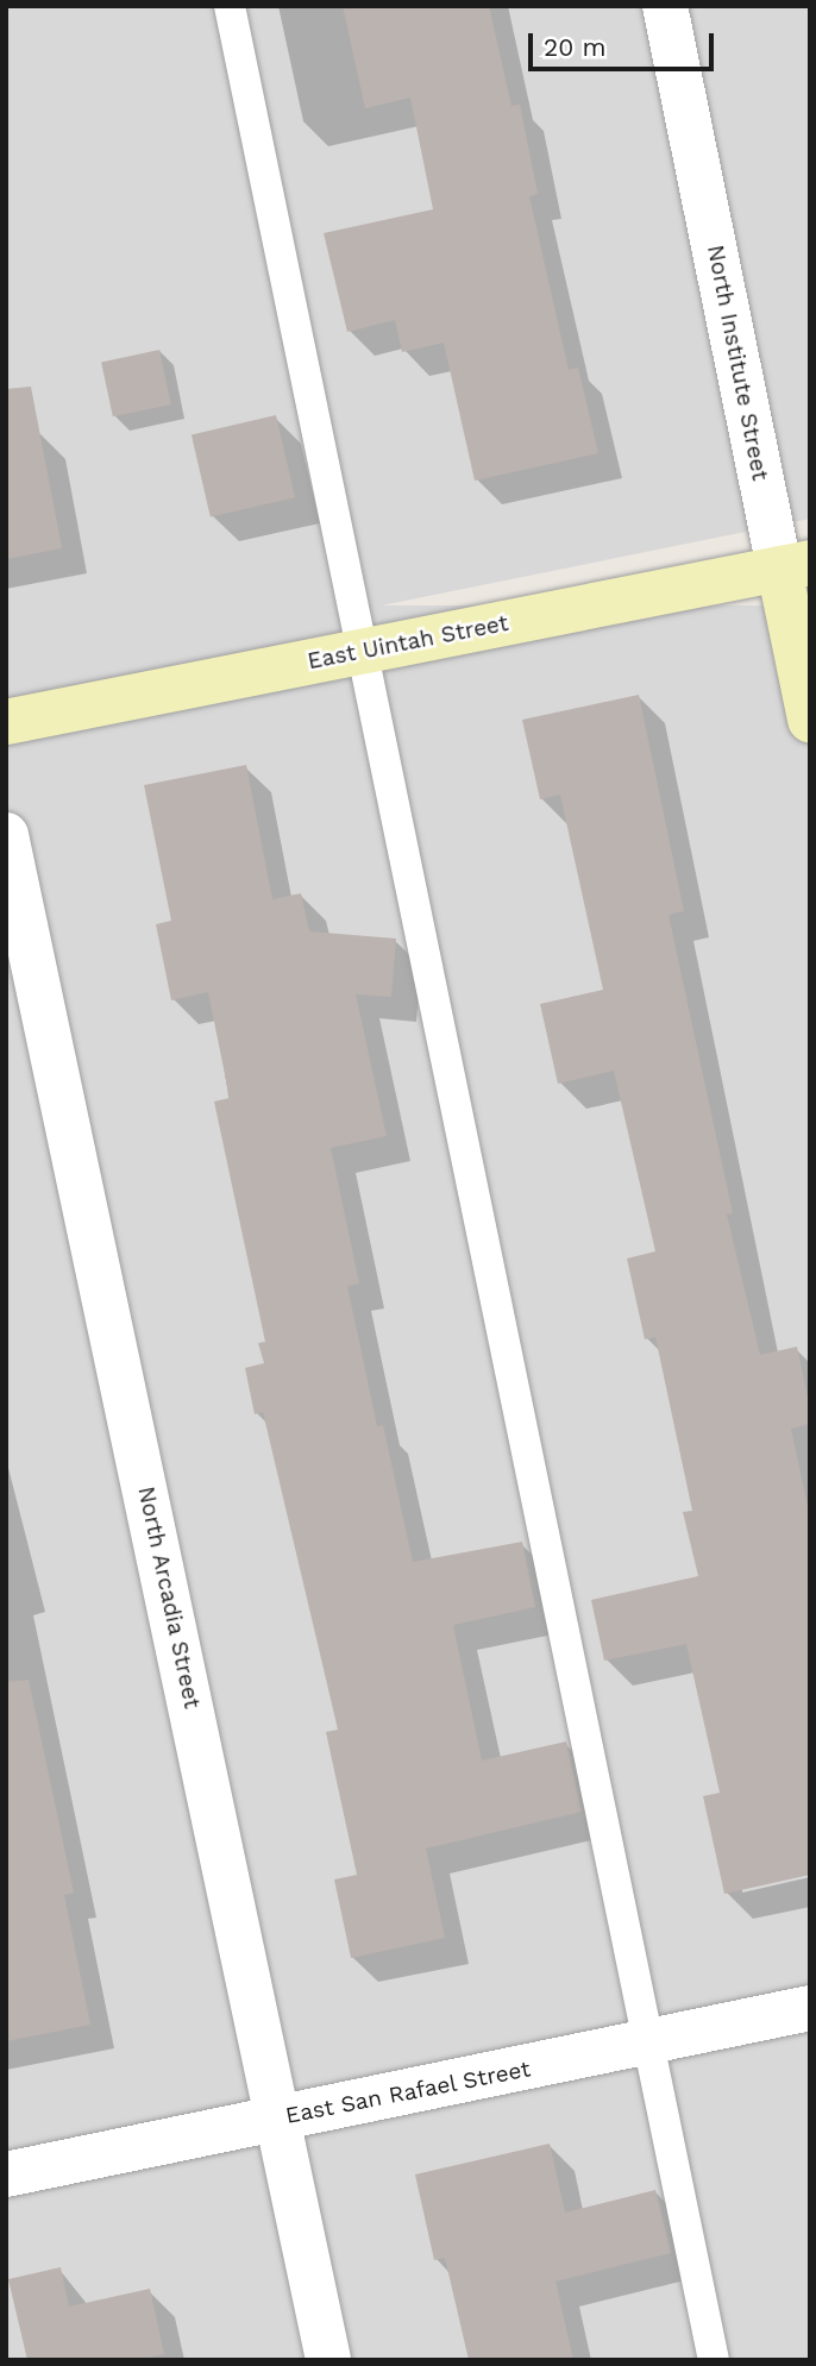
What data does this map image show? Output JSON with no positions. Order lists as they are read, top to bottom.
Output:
{
  "streets": {
    "main road": ["North Institute Street", "East Uintah Street"],
    "street": ["North Arcadia Street", "East San Rafael Street"]
  },
  "crossings": [
    ["North Institute Street", "East Uintah Street"],
    ["North Arcadia Street", "East San Rafael Street"]
  ],
  "scale_bar": "20 m"
}
